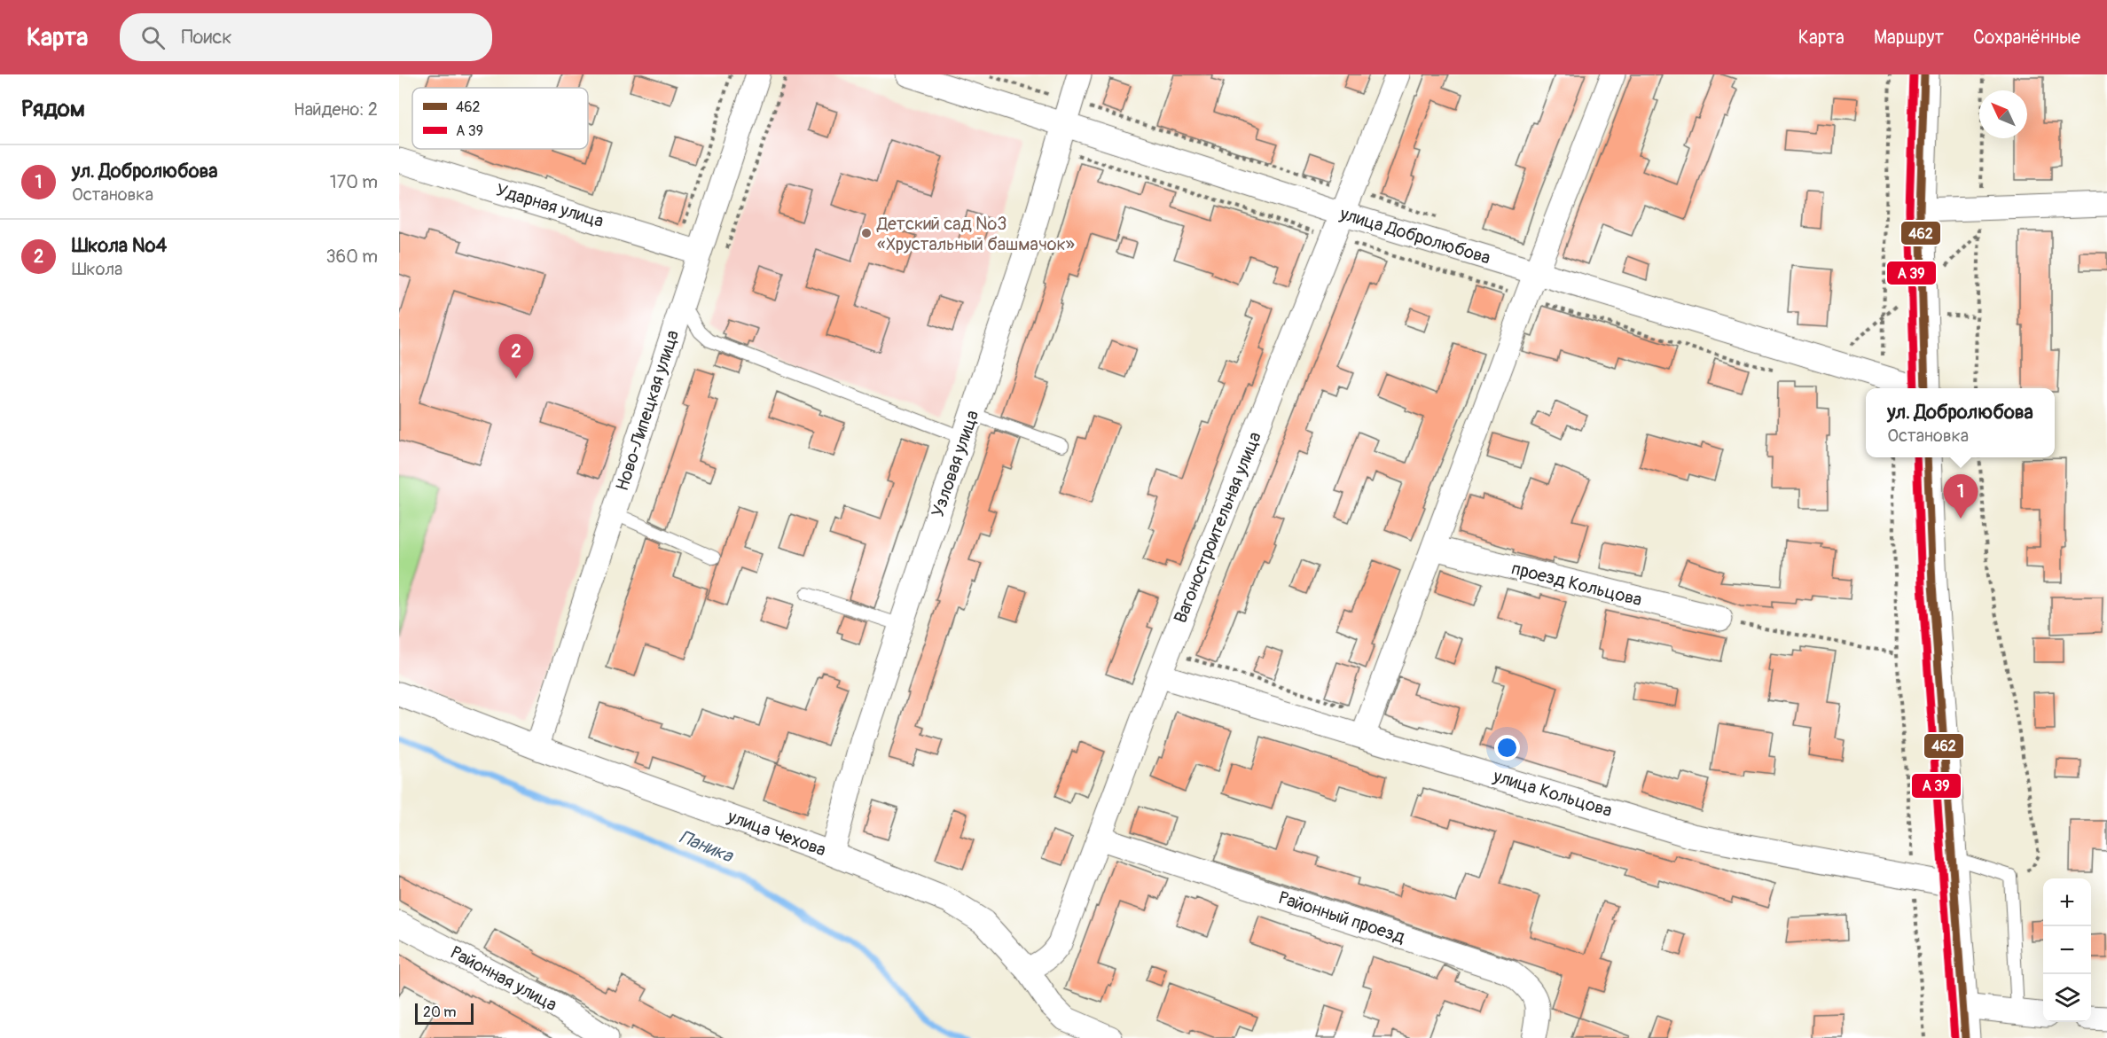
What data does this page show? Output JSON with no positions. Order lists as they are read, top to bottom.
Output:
{
  "streets": {
    "street": [
      "Ударная улица",
      "улица Добролюбова",
      "Ново-Липецкая улица",
      "Узловая улица",
      "Вагоностроительная улица",
      "проезд Кольцова",
      "улица Кольцова",
      "улица Чехова",
      "Районный проезд",
      "Районная улица"
    ]
  },
  "crossings": [
    ["Ударная улица", "Ново-Липецкая улица"],
    ["улица Добролюбова", "Узловая улица"],
    ["улица Добролюбова", "Вагоностроительная улица"],
    ["Ново-Липецкая улица", "улица Чехова"],
    ["Узловая улица", "улица Чехова"],
    ["Вагоностроительная улица", "улица Кольцова"],
    ["Вагоностроительная улица", "улица Чехова"],
    ["Вагоностроительная улица", "Районный проезд"]
  ],
  "water": ["Паника"],
  "places": ["Детский сад №3 «Хрустальный башмачок»"],
  "lines": ["transit line 462"],
  "legend": ["462", "А 39"],
  "scale_bar": "20 m",
  "north": "top left",
  "page": {
    "header": "Карта",
    "search": "Поиск",
    "nav": ["Карта", "Маршрут", "Сохранённые"],
    "heading": ["Рядом", "Найдено: 2"],
    "list": [
      {
        "mark": "1",
        "name": "ул. Добролюбова",
        "note": "Остановка",
        "value": "170 m"
      },
      {
        "mark": "2",
        "name": "Школа №4",
        "note": "Школа",
        "value": "360 m"
      }
    ],
    "pins": ["2", "1"],
    "popup": ["ул. Добролюбова", "Остановка"],
    "map_buttons": ["+", "−"],
    "scale": "20 m"
  }
}
